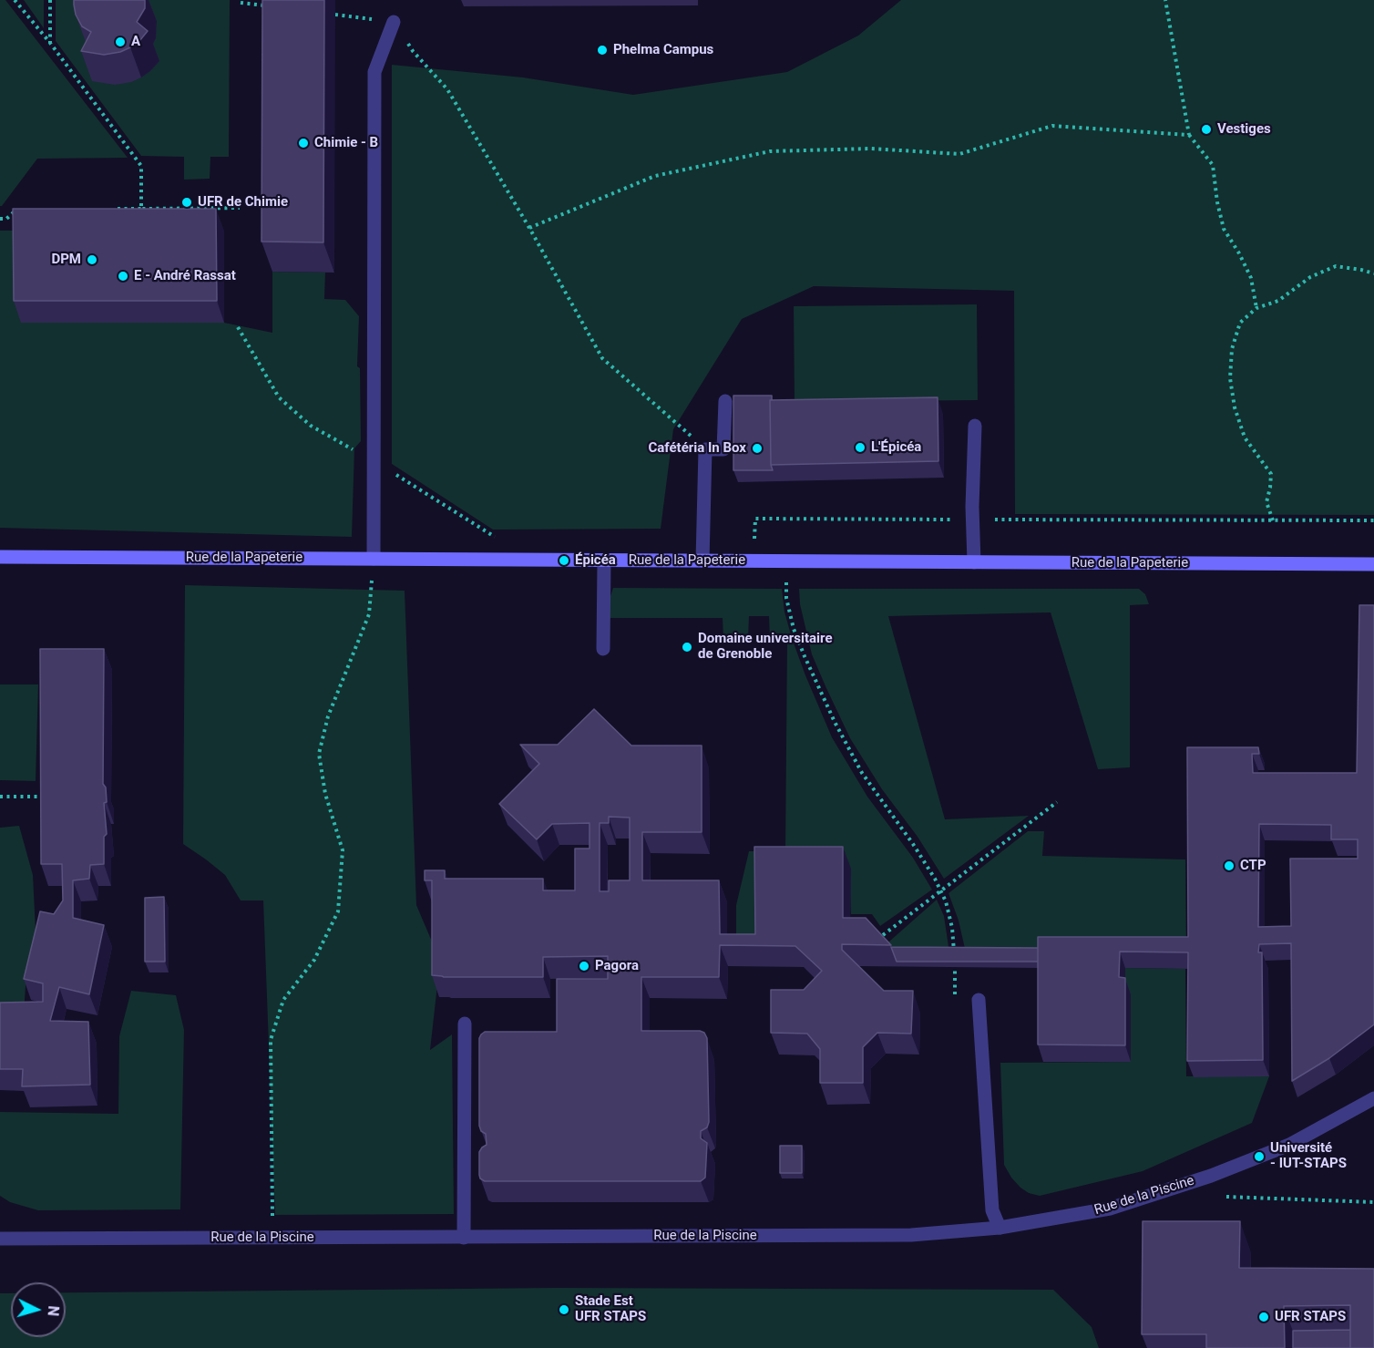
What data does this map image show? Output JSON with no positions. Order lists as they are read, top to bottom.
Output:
{
  "streets": {
    "street": ["Rue de la Papeterie", "Rue de la Piscine"]
  },
  "places": [
    "A",
    "Phelma Campus",
    "Vestiges",
    "Chimie - B",
    "UFR de Chimie",
    "DPM",
    "E - André Rassat",
    "L'Épicéa",
    "Cafétéria In Box",
    "Épicéa",
    "Domaine universitaire de Grenoble",
    "CTP",
    "Pagora",
    "Université - IUT-STAPS",
    "Stade Est UFR STAPS",
    "UFR STAPS"
  ],
  "north": "right"
}
